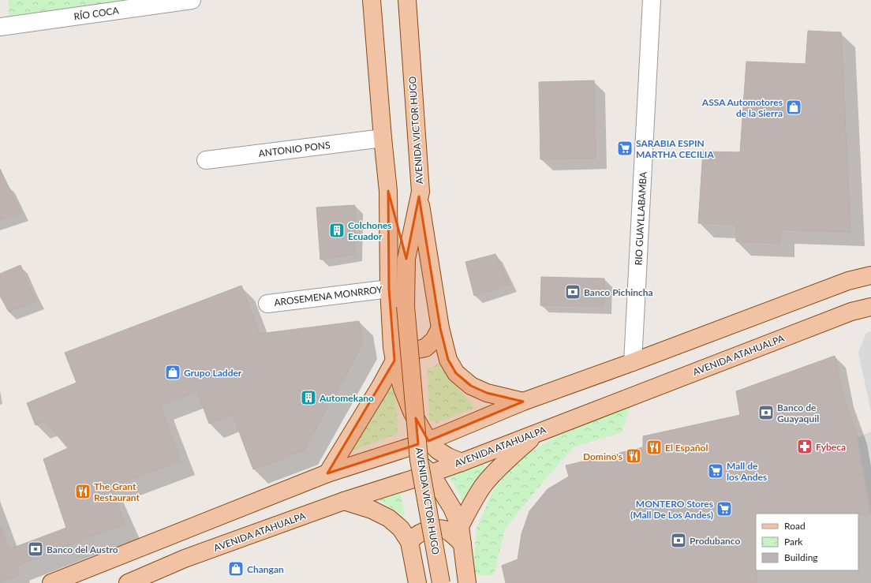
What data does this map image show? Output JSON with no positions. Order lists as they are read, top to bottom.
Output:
{
  "streets": {
    "main road": ["AVENIDA VICTOR HUGO", "AVENIDA ATAHUALPA"],
    "street": [
      "RÍO COCA",
      "ANTONIO PONS",
      "RIO GUAYLLABAMBA",
      "AROSEMENA MONRROY"
    ]
  },
  "crossings": [
    ["AVENIDA VICTOR HUGO", "ANTONIO PONS"],
    ["AVENIDA VICTOR HUGO", "AROSEMENA MONRROY"],
    ["AVENIDA VICTOR HUGO", "AVENIDA ATAHUALPA"]
  ],
  "places": {
    "shop": ["ASSA Automotores de la Sierra", "Grupo Ladder", "Changan"],
    "supermarket": ["SARABIA ESPIN MARTHA CECILIA", "Mall de los Andes", "MONTERO Stores (Mall De Los Andes)"],
    "building": ["Colchones Ecuador", "Automekano"],
    "bank": [
      "Banco Pichincha",
      "Banco de Guayaquil",
      "Produbanco",
      "Banco del Austro"
    ],
    "pharmacy": ["Fybeca"],
    "restaurant": ["El Español", "Domino's", "The Grant Restaurant"]
  },
  "legend": ["Road", "Park", "Building"]
}
